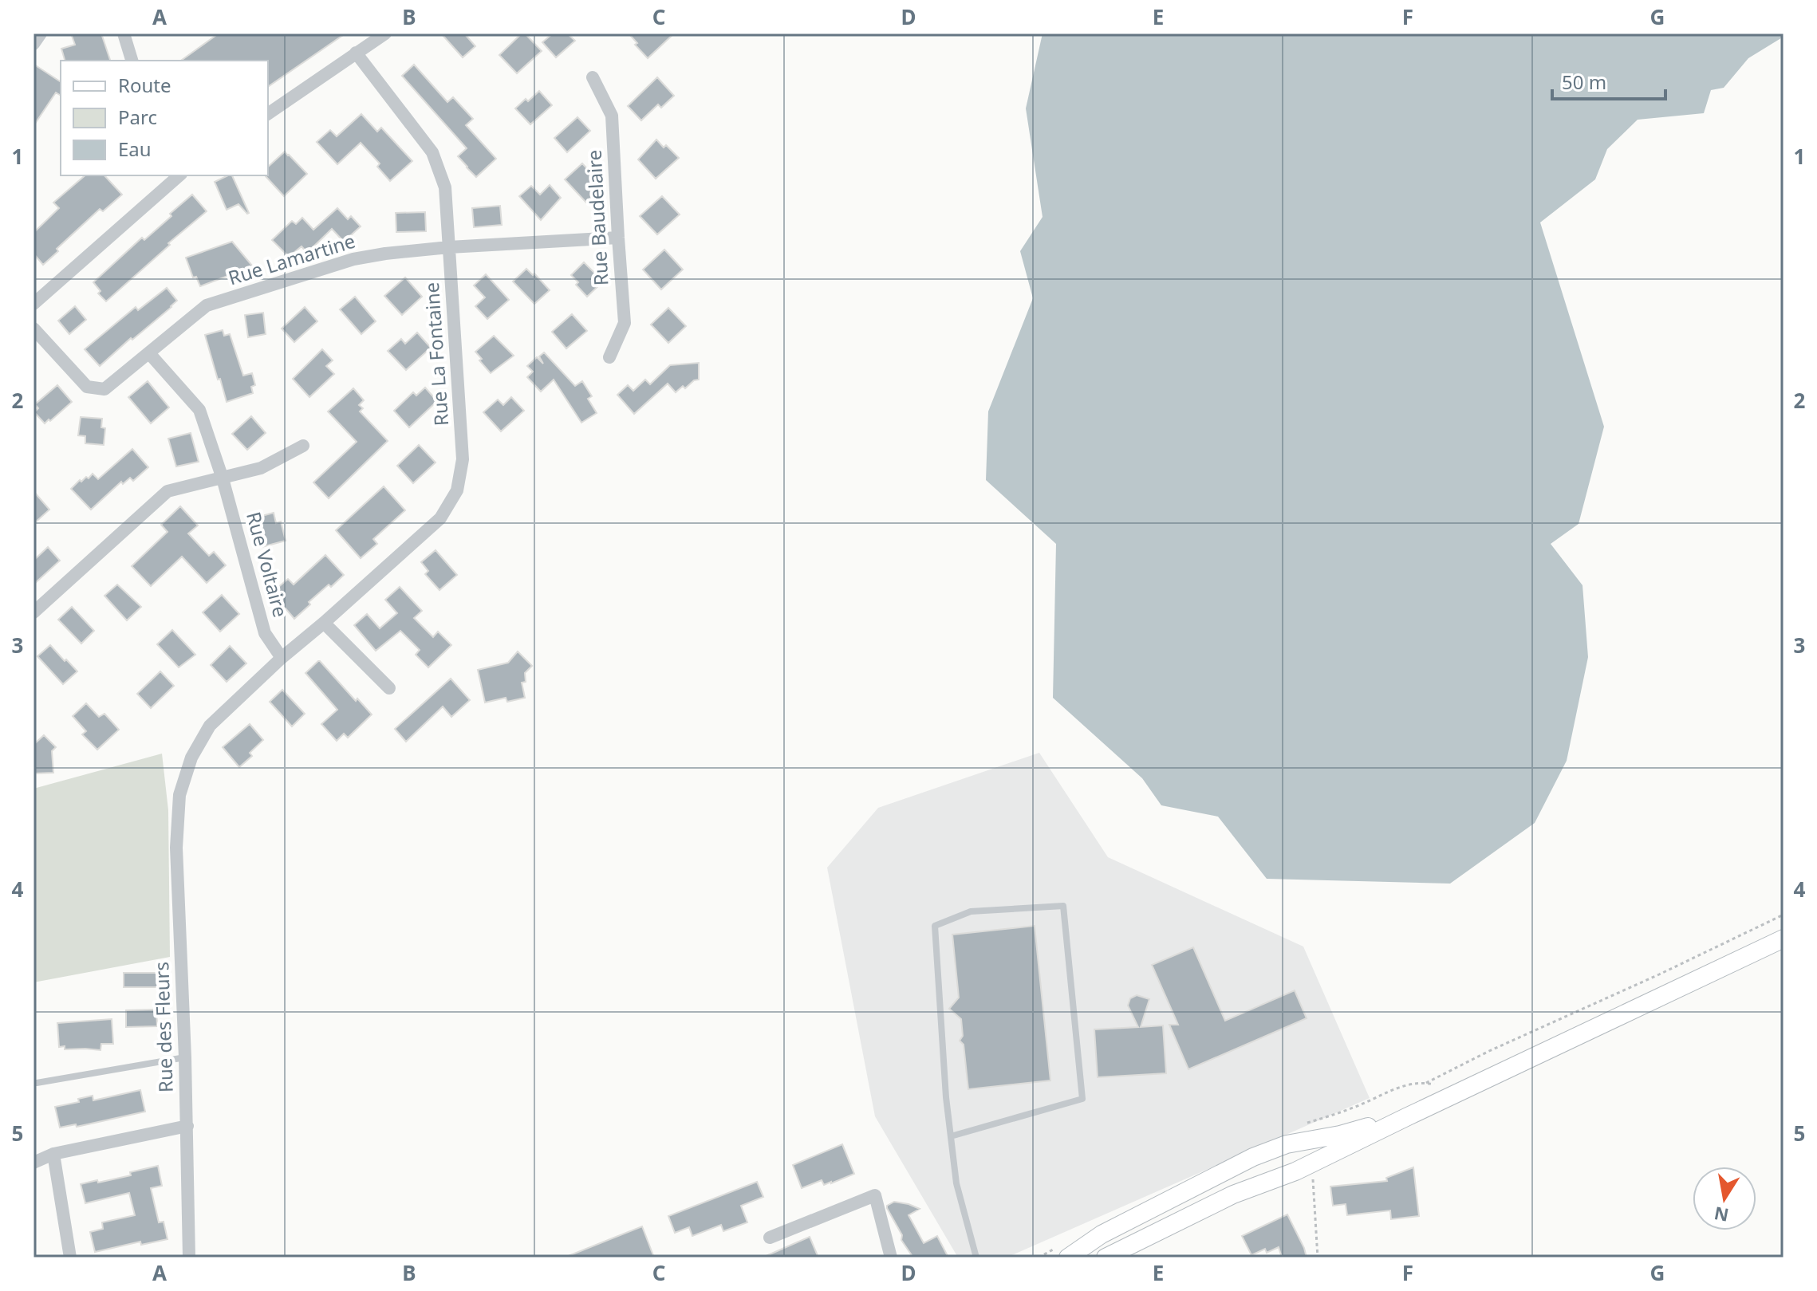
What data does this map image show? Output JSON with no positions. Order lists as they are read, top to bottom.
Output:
{
  "streets": {
    "street": [
      "Rue Baudelaire",
      "Rue Lamartine",
      "Rue La Fontaine",
      "Rue Voltaire",
      "Rue des Fleurs"
    ]
  },
  "crossings": [
    ["Rue Baudelaire", "Rue Lamartine"],
    ["Rue Lamartine", "Rue La Fontaine"],
    ["Rue Lamartine", "Rue Voltaire"],
    ["Rue La Fontaine", "Rue Voltaire"],
    ["Rue La Fontaine", "Rue des Fleurs"]
  ],
  "legend": ["Route", "Parc", "Eau"],
  "scale_bar": "50 m",
  "north": "bottom",
  "grid": {
    "columns": [
      "A",
      "B",
      "C",
      "D",
      "E",
      "F",
      "G"
    ],
    "rows": [
      "1",
      "2",
      "3",
      "4",
      "5"
    ]
  }
}
